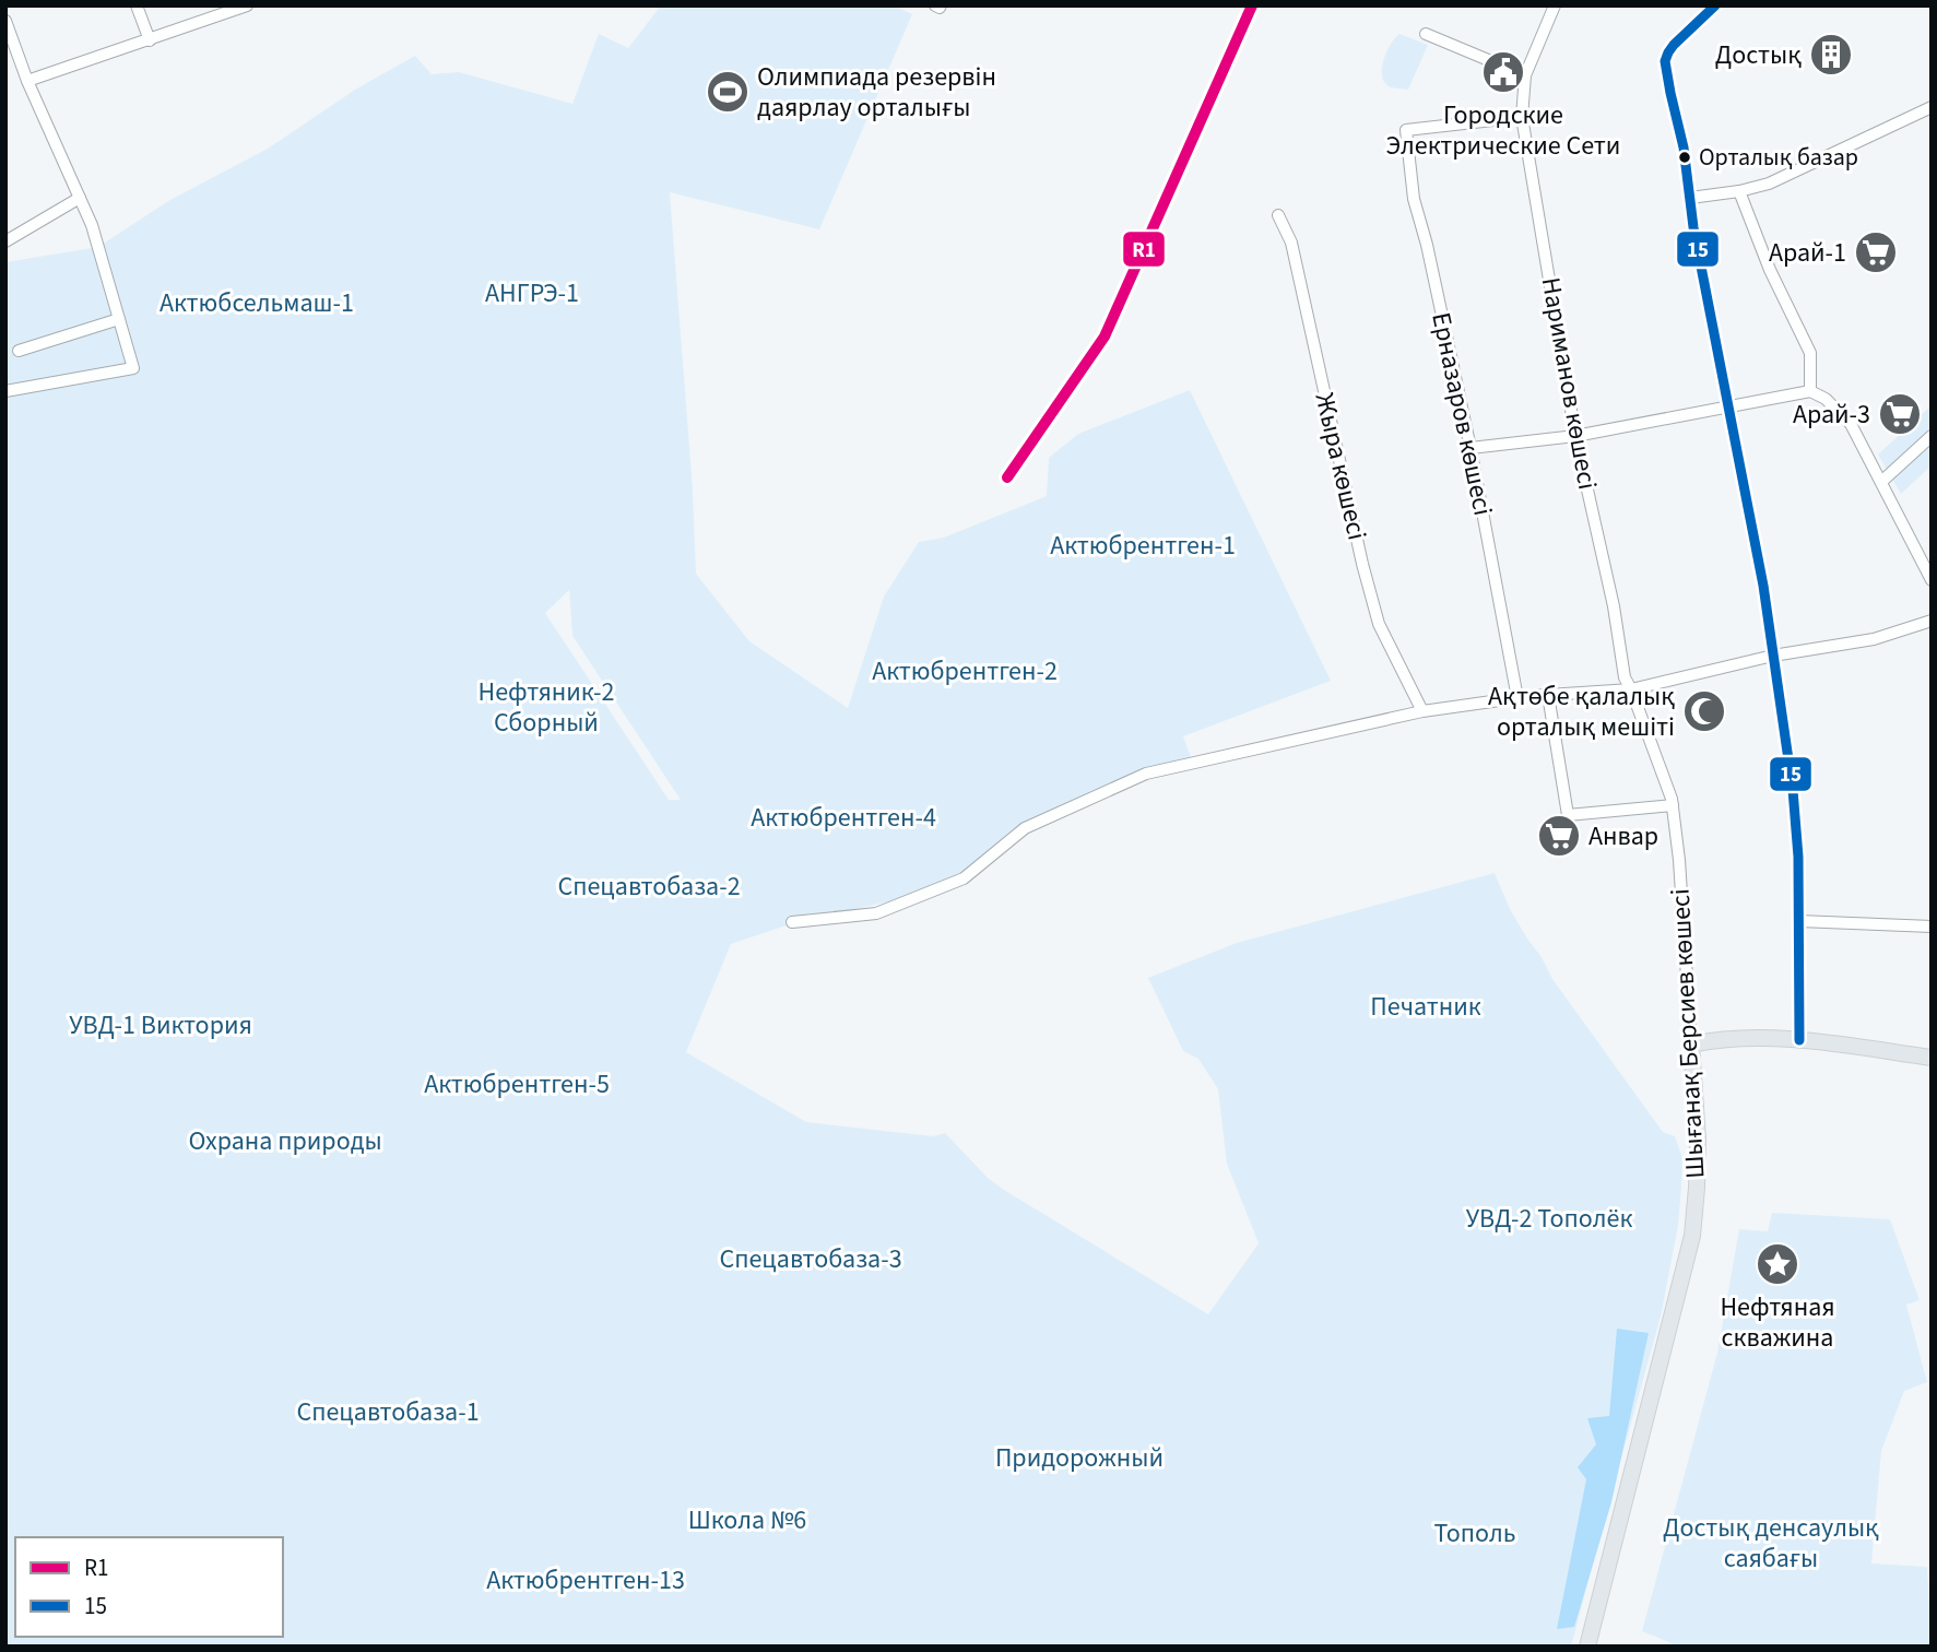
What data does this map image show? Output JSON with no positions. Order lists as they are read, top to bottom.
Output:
{
  "streets": {
    "main road": ["Шығанақ Берсиев көшесі"],
    "street": ["Нариманов көшесі", "Ерназаров көшесі", "Жыра көшесі"]
  },
  "crossings": [
    ["Нариманов көшесі", "Ерназаров көшесі"],
    ["Нариманов көшесі", "Шығанақ Берсиев көшесі"]
  ],
  "parks": [
    "АНГРЭ-1",
    "Актюбсельмаш-1",
    "Актюбрентген-1",
    "Актюбрентген-2",
    "Нефтяник-2 Сборный",
    "Актюбрентген-4",
    "Спецавтобаза-2",
    "Печатник",
    "УВД-1 Виктория",
    "Актюбрентген-5",
    "Охрана природы",
    "УВД-2 Тополёк",
    "Спецавтобаза-3",
    "Спецавтобаза-1",
    "Придорожный",
    "Школа №6",
    "Достық денсаулық саябағы",
    "Тополь",
    "Актюбрентген-13"
  ],
  "places": {
    "building": ["Достық"],
    "public building": ["Городские Электрические Сети"],
    "sports": ["Олимпиада резервін даярлау орталығы"],
    "other": ["Орталық базар"],
    "supermarket": ["Арай-1", "Арай-3", "Анвар"],
    "mosque": ["Ақтөбе қалалық орталық мешіті"],
    "place": ["Нефтяная скважина"]
  },
  "lines": ["transit line R1", "transit line 15"],
  "legend": ["R1", "15"]
}
